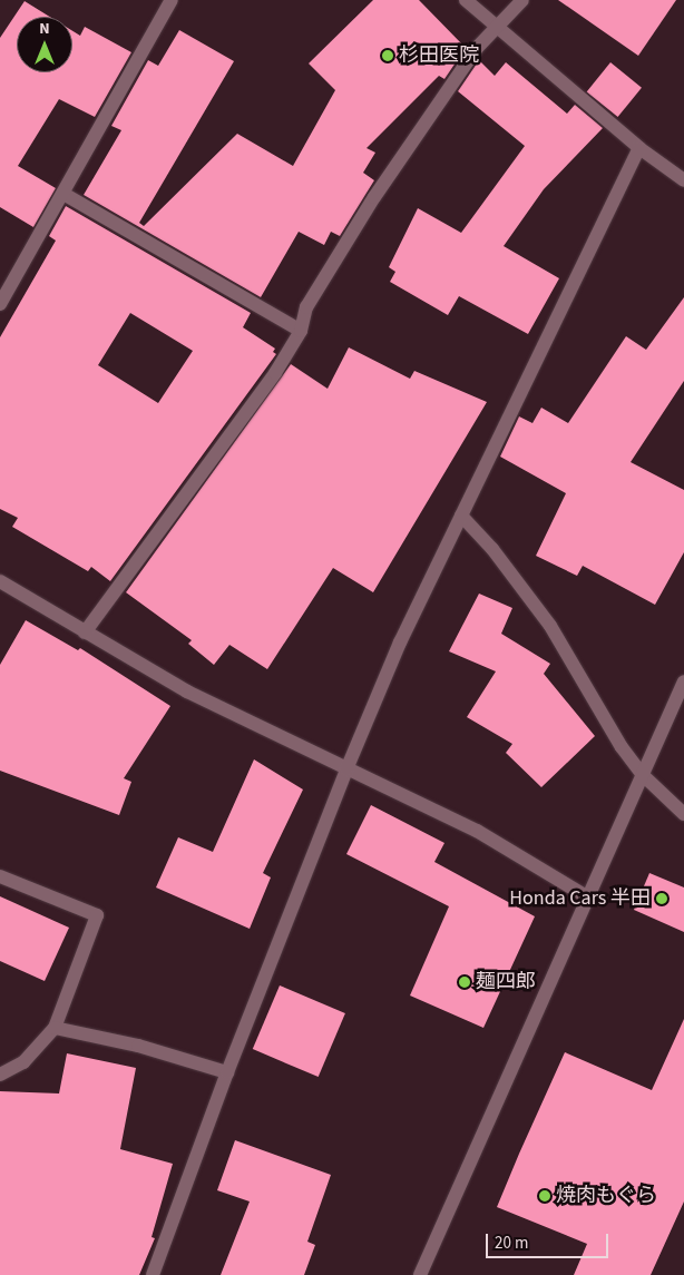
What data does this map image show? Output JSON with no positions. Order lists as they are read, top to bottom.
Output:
{
  "places": [
    "杉田医院",
    "Honda Cars 半田",
    "麺四郎",
    "焼肉もぐら"
  ],
  "scale_bar": "20 m",
  "north": "top"
}
